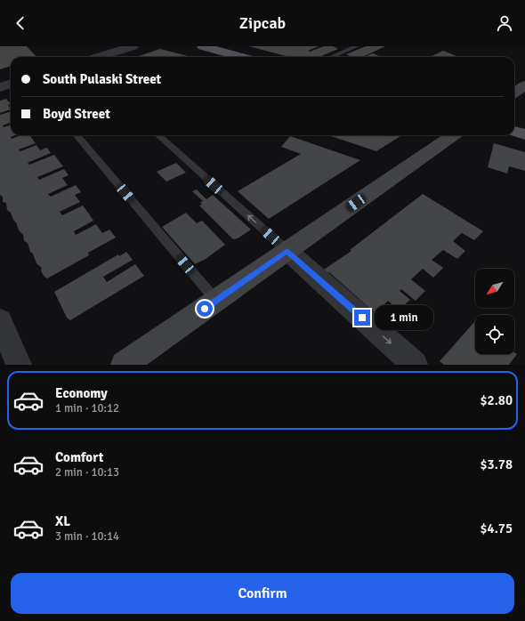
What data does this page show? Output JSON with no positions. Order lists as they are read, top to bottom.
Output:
{
  "north": "bottom left",
  "page": {
    "header": "Zipcab",
    "banner": ["South Pulaski Street", "Boyd Street"],
    "bubble": "1 min",
    "list": [
      {
        "name": "Economy",
        "note": "1 min · 10:12",
        "value": "$2.80"
      },
      {
        "name": "Comfort",
        "note": "2 min · 10:13",
        "value": "$3.78"
      },
      {
        "name": "XL",
        "note": "3 min · 10:14",
        "value": "$4.75"
      }
    ],
    "buttons": "Confirm"
  }
}
